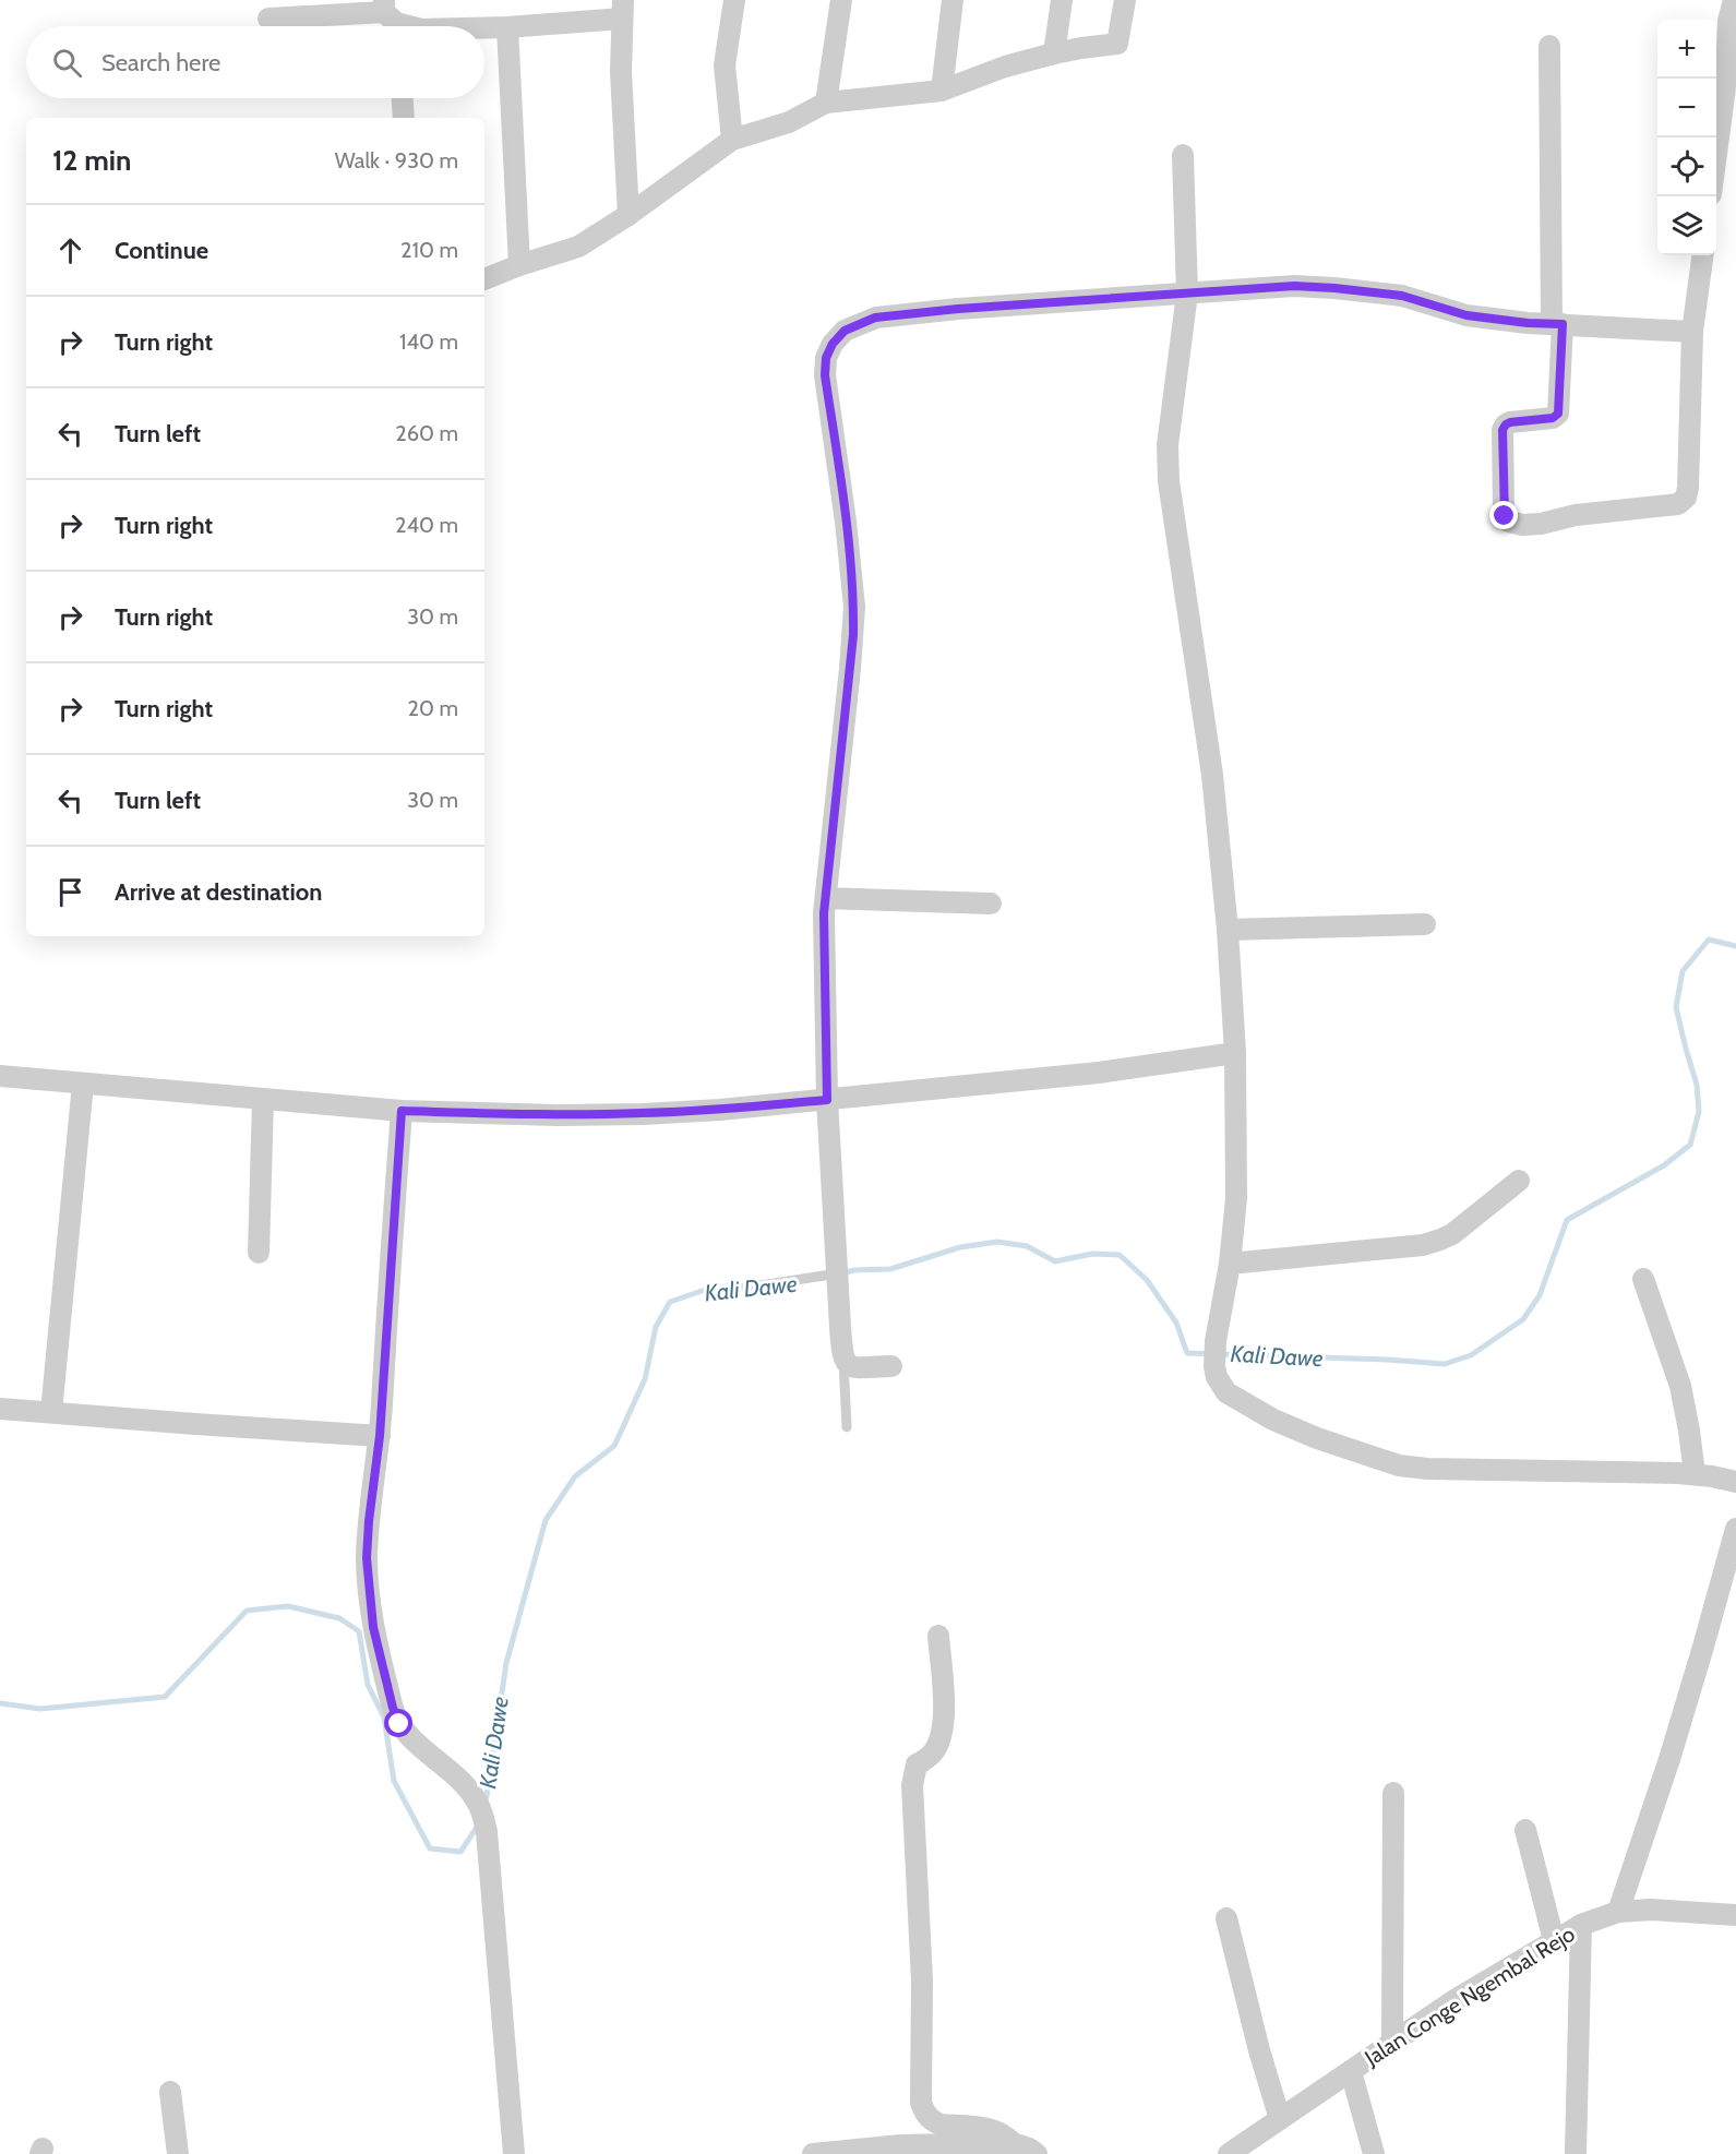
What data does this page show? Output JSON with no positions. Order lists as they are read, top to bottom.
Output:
{
  "streets": {
    "street": ["Jalan Conge Ngembal Rejo"]
  },
  "water": ["Kali Dawe"],
  "page": {
    "map_buttons": ["+", "−"],
    "search": "Search here",
    "heading": ["12 min", "Walk · 930 m"],
    "list": [
      ["Continue", "210 m"],
      ["Turn right", "140 m"],
      ["Turn left", "260 m"],
      ["Turn right", "240 m"],
      ["Turn right", "30 m"],
      ["Turn right", "20 m"],
      ["Turn left", "30 m"],
      "Arrive at destination"
    ]
  }
}
